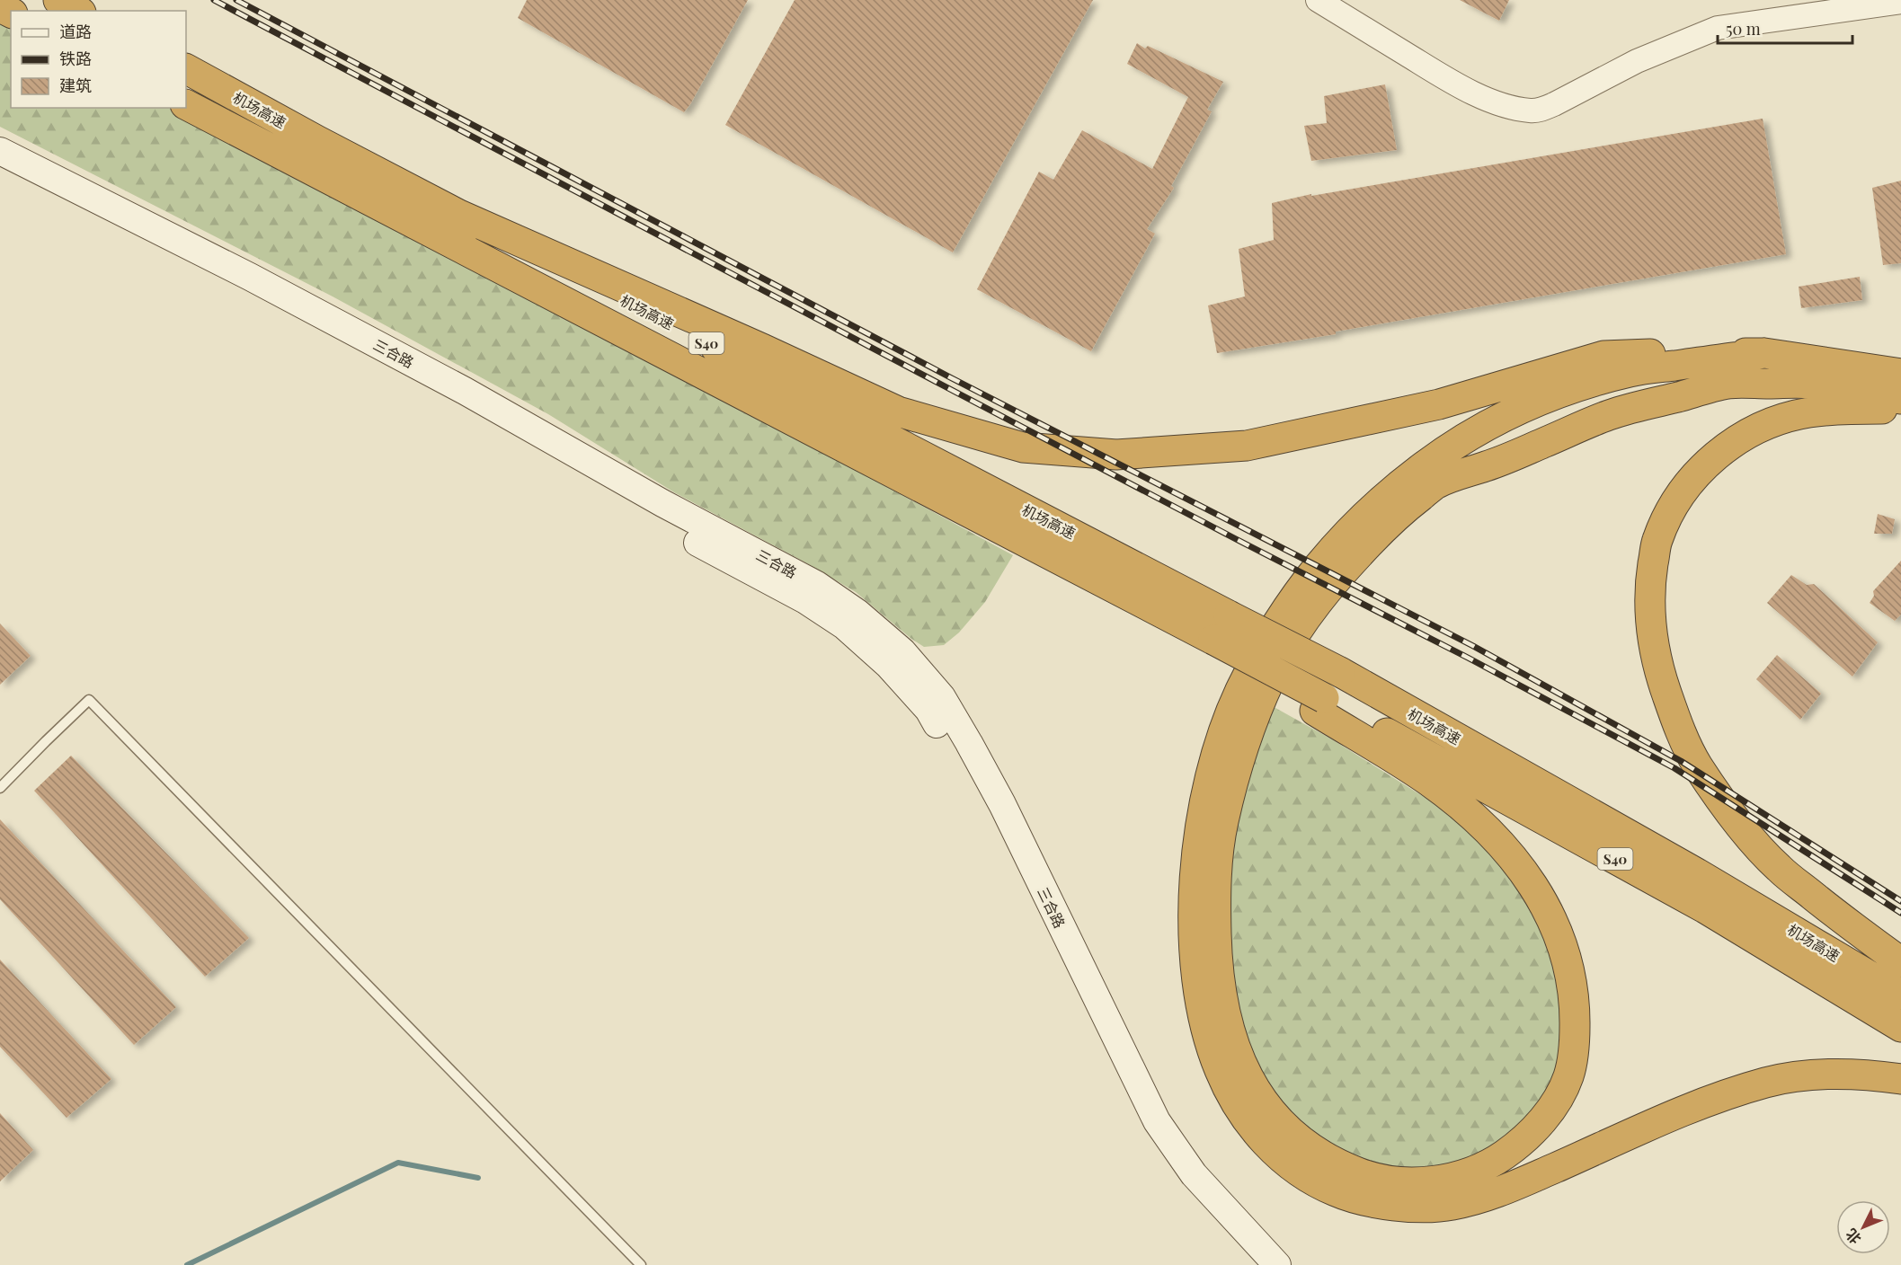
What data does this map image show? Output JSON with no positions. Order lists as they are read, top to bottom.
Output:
{
  "streets": {
    "highway": ["机场高速", "S40"],
    "main road": ["三合路"]
  },
  "legend": ["道路", "铁路", "建筑"],
  "scale_bar": "50 m",
  "north": "bottom left"
}
